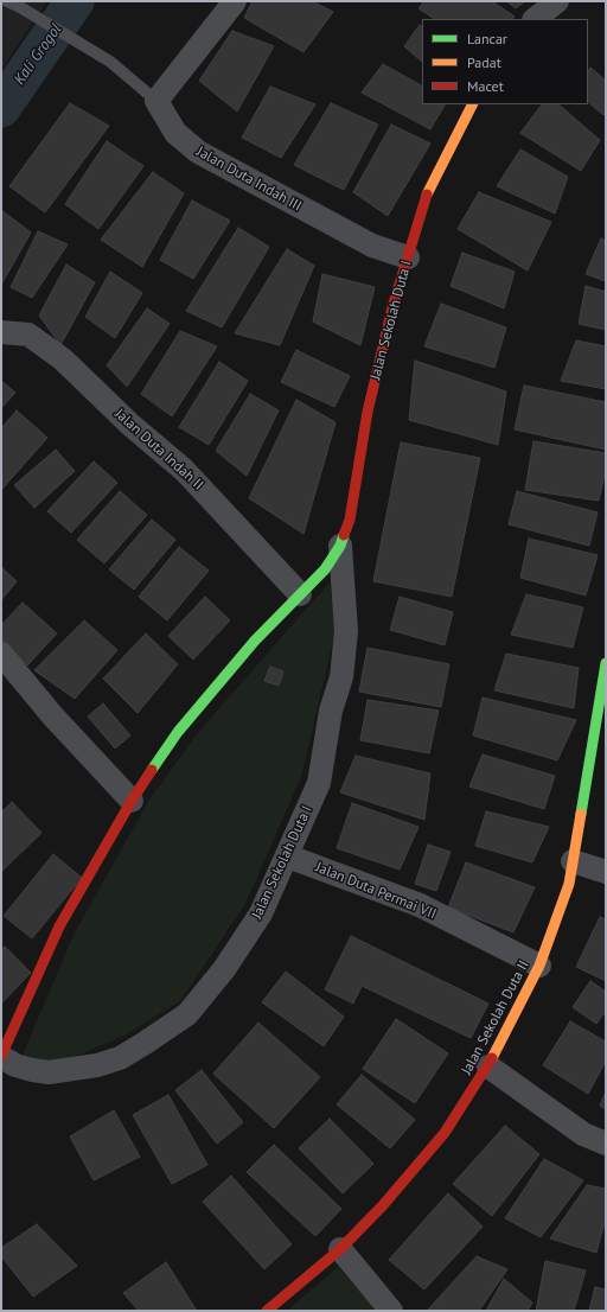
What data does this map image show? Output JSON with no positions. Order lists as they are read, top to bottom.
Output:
{
  "streets": {
    "street": [
      "Jalan Duta Indah III",
      "Jalan Sekolah Duta I",
      "Jalan Duta Indah II",
      "Jalan Duta Permai VII",
      "Jalan Sekolah Duta II"
    ]
  },
  "crossings": [
    ["Jalan Duta Indah III", "Jalan Sekolah Duta I"],
    ["Jalan Sekolah Duta I", "Jalan Duta Indah II"],
    ["Jalan Sekolah Duta I", "Jalan Duta Permai VII"],
    ["Jalan Duta Permai VII", "Jalan Sekolah Duta II"]
  ],
  "water": ["Kali Grogol"],
  "legend": ["Lancar", "Padat", "Macet"]
}
